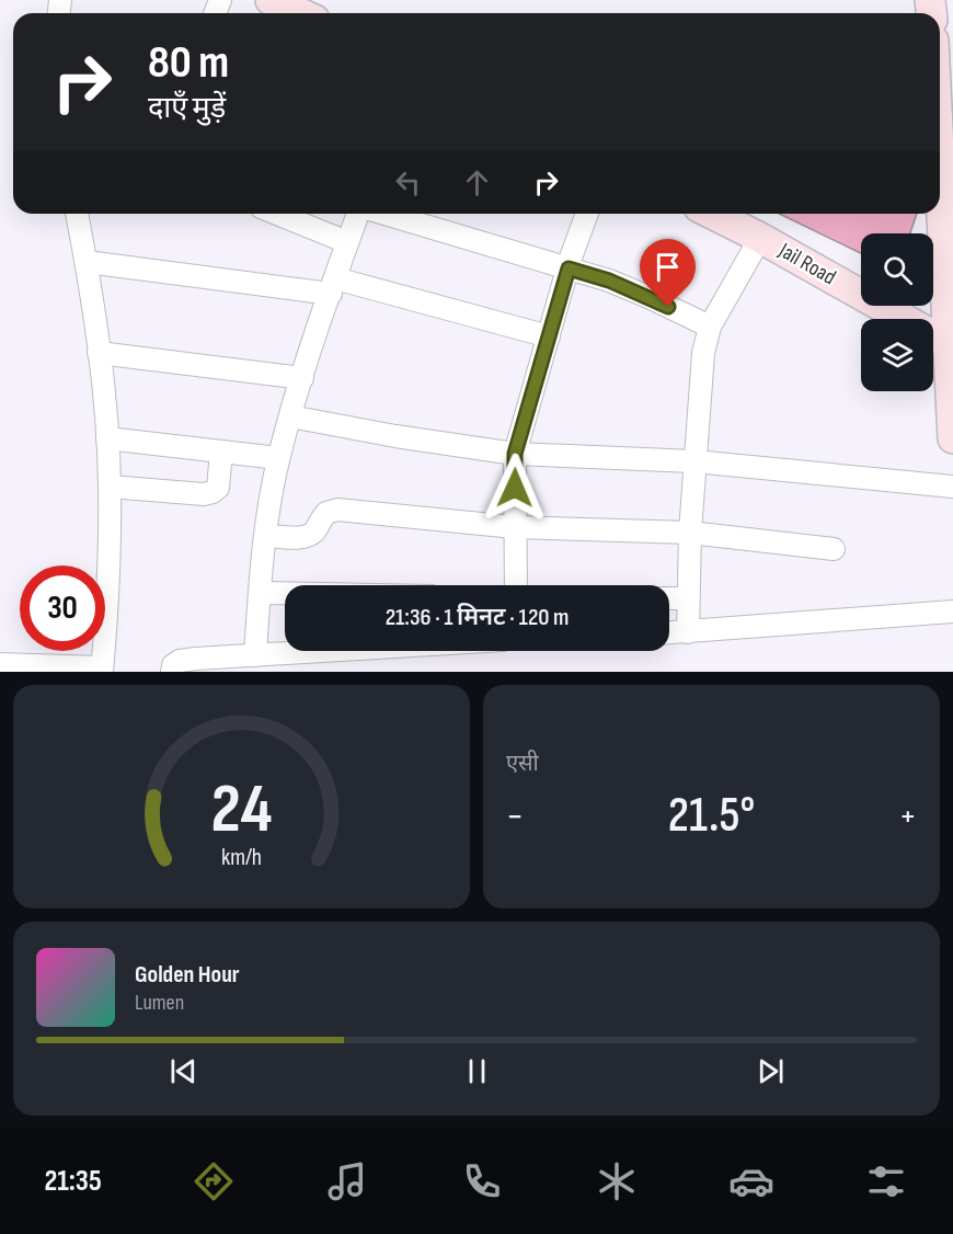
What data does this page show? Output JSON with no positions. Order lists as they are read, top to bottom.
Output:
{
  "streets": {
    "main road": ["Jail Road"]
  },
  "page": {
    "turn": ["80 m", "दाएँ मुड़ें"],
    "limit": "30",
    "trip": "21:36 · 1 मिनट · 120 m",
    "tile": "एसी",
    "heat": ["−", "21.5°", "+"],
    "song": ["Golden Hour", "Lumen"],
    "tabs": "21:35",
    "gauge": ["24", "km/h"]
  }
}
